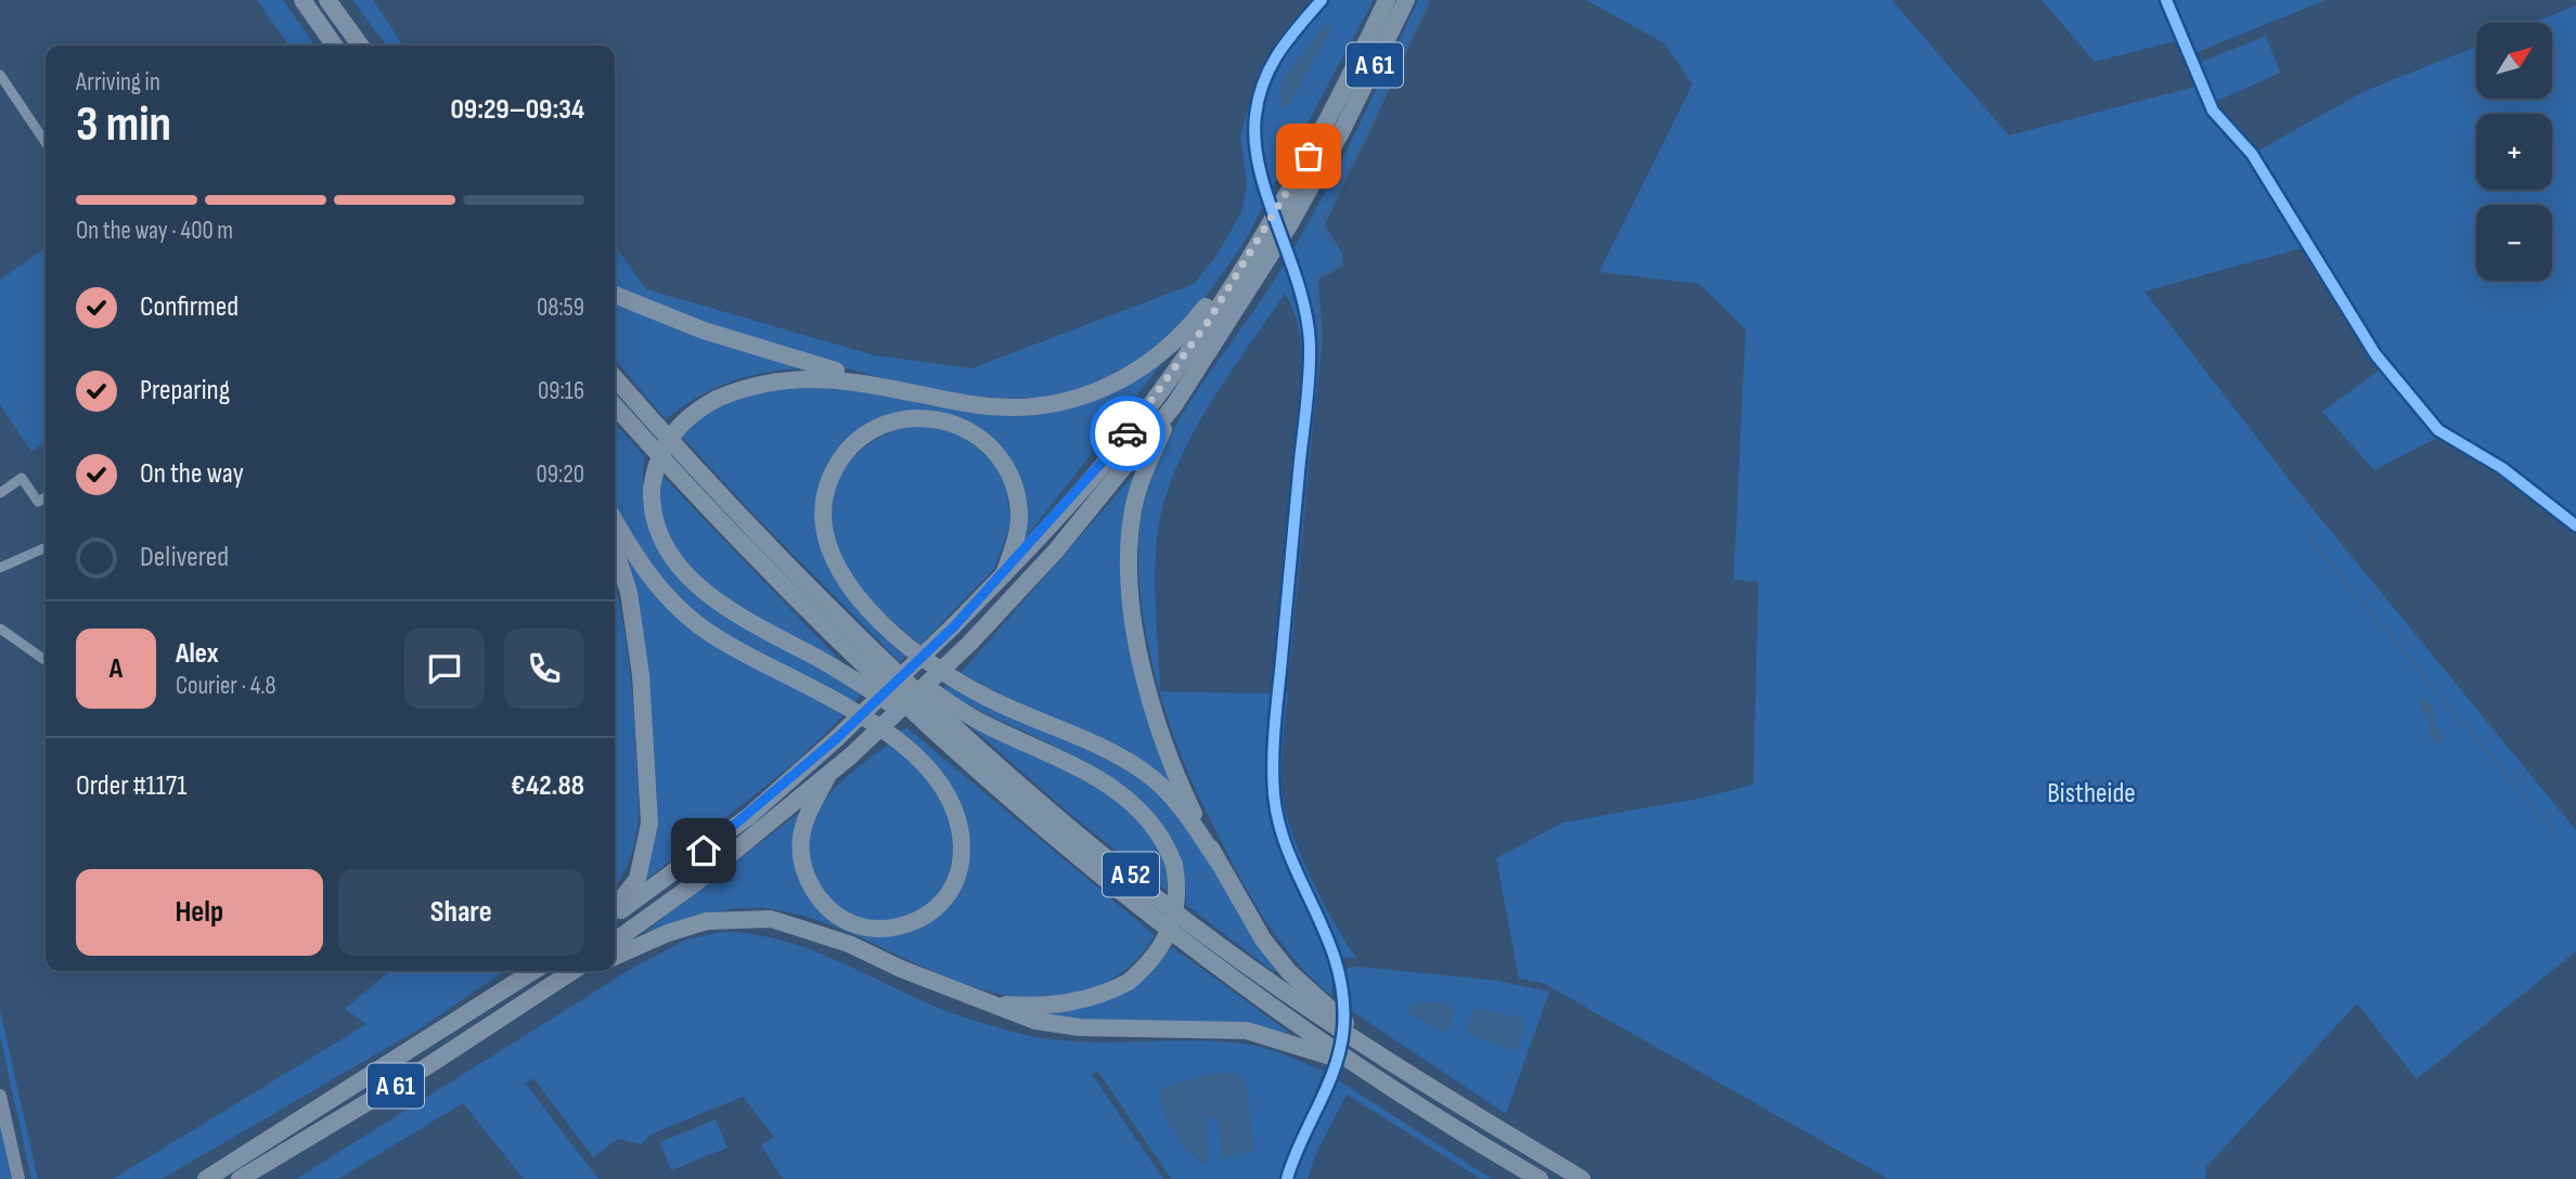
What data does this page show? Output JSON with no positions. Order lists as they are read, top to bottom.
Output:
{
  "streets": {
    "highway": ["A 61", "A 52"]
  },
  "parks": ["Bistheide"],
  "north": "top right",
  "page": {
    "map_buttons": ["+", "−"],
    "heading": ["3 min", "Arriving in", "09:29–09:34"],
    "panel": [
      "Alex",
      "Courier · 4.8",
      "Order #1171",
      "€42.88"
    ],
    "bar": "On the way · 400 m",
    "list": [
      ["Confirmed", "08:59"],
      ["Preparing", "09:16"],
      ["On the way", "09:20"],
      "Delivered"
    ],
    "round": "A",
    "buttons": ["Help", "Share"]
  }
}
